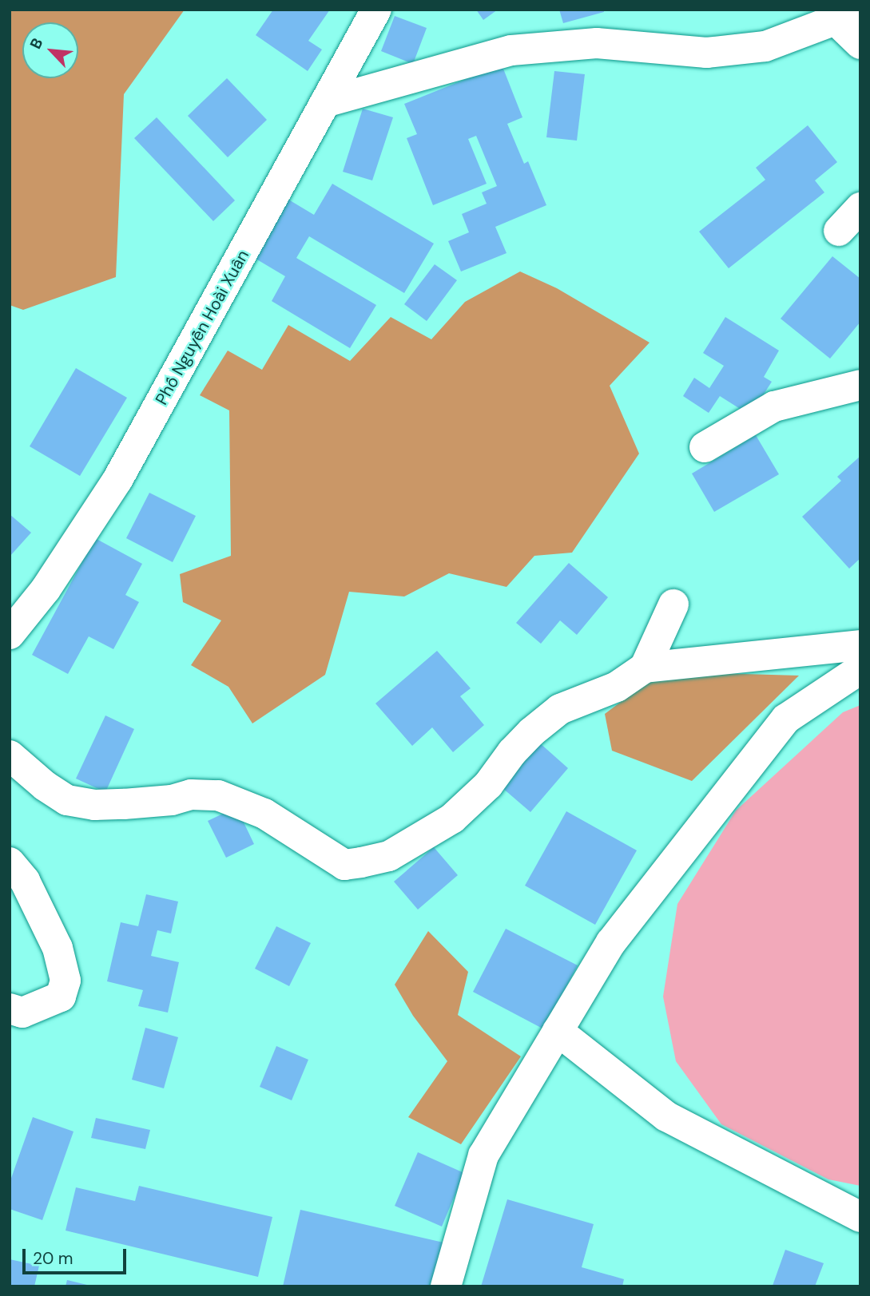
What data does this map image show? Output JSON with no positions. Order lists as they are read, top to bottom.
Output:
{
  "streets": {
    "street": ["Phố Nguyễn Hoài Xuân"]
  },
  "scale_bar": "20 m",
  "north": "top left"
}
